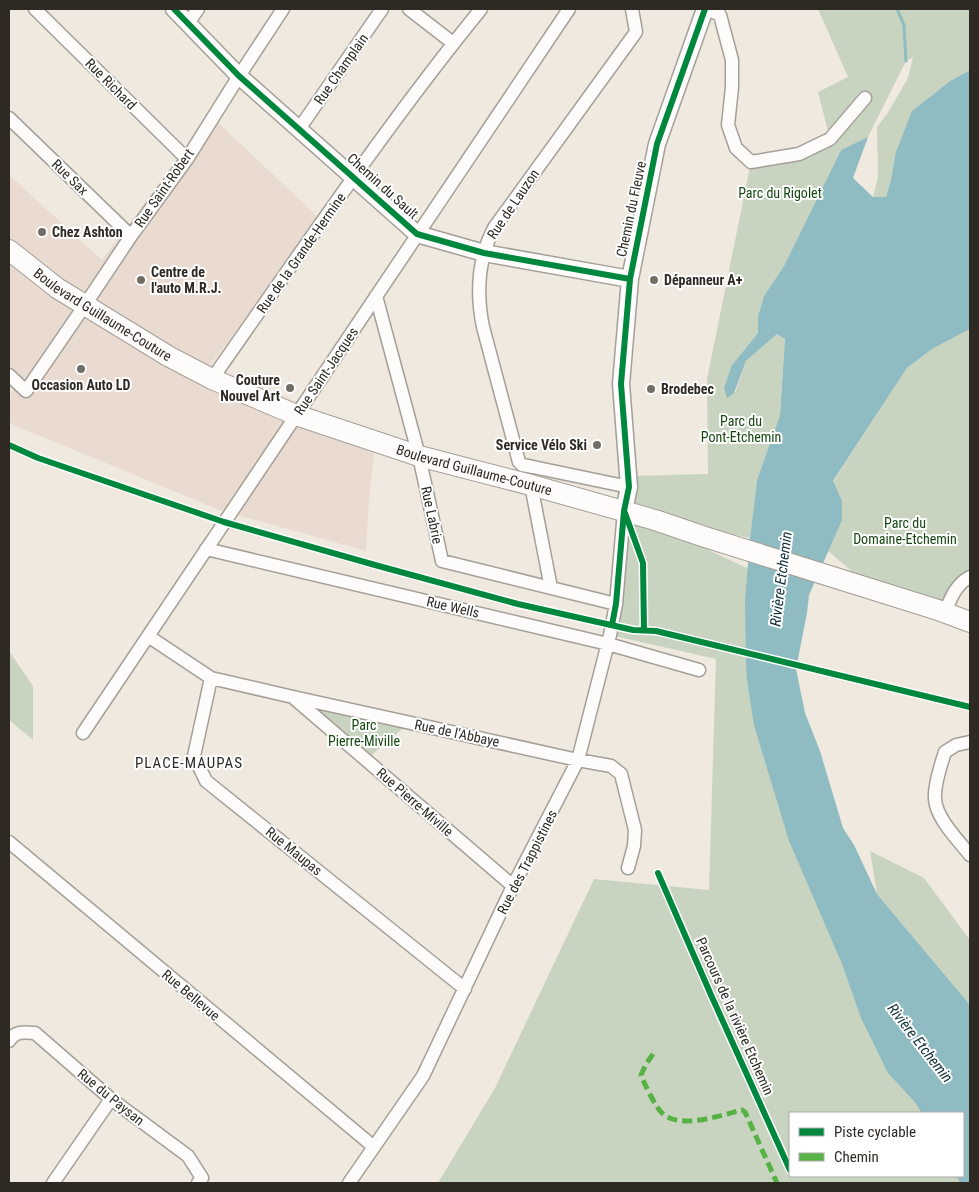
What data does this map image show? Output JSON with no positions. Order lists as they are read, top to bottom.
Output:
{
  "streets": {
    "main road": ["Boulevard Guillaume-Couture"],
    "street": [
      "Rue Champlain",
      "Rue Richard",
      "Rue Sax",
      "Chemin du Sault",
      "Rue Saint-Robert",
      "Rue de Lauzon",
      "Chemin du Fleuve",
      "Rue de la Grande-Hermine",
      "Rue Saint-Jacques",
      "Rue Labrie",
      "Rue Wells",
      "Rue de l'Abbaye",
      "Rue Pierre-Miville",
      "Rue Maupas",
      "Rue des Trappistines",
      "Rue Bellevue",
      "Rue du Paysan"
    ],
    "cycle path": ["Parcours de la rivière Etchemin"]
  },
  "crossings": [
    ["Rue Champlain", "Chemin du Sault"],
    ["Rue Richard", "Rue Saint-Robert"],
    ["Rue Sax", "Rue Saint-Robert"],
    ["Chemin du Sault", "Rue Saint-Robert"],
    ["Chemin du Sault", "Rue de Lauzon"],
    ["Chemin du Sault", "Chemin du Fleuve"],
    ["Chemin du Sault", "Rue de la Grande-Hermine"],
    ["Chemin du Sault", "Rue Saint-Jacques"],
    ["Rue Saint-Robert", "Boulevard Guillaume-Couture"],
    ["Rue de Lauzon", "Chemin du Fleuve"],
    ["Chemin du Fleuve", "Boulevard Guillaume-Couture"],
    ["Chemin du Fleuve", "Rue des Trappistines"],
    ["Rue de la Grande-Hermine", "Boulevard Guillaume-Couture"],
    ["Boulevard Guillaume-Couture", "Rue Saint-Jacques"],
    ["Boulevard Guillaume-Couture", "Rue Labrie"],
    ["Boulevard Guillaume-Couture", "Rue des Trappistines"],
    ["Rue Saint-Jacques", "Rue Labrie"],
    ["Rue Saint-Jacques", "Rue Wells"],
    ["Rue Saint-Jacques", "Rue de l'Abbaye"],
    ["Rue Labrie", "Rue des Trappistines"],
    ["Rue Wells", "Rue des Trappistines"],
    ["Rue de l'Abbaye", "Rue Pierre-Miville"],
    ["Rue de l'Abbaye", "Rue Maupas"],
    ["Rue de l'Abbaye", "Rue des Trappistines"],
    ["Rue Pierre-Miville", "Rue des Trappistines"],
    ["Rue Maupas", "Rue des Trappistines"],
    ["Rue des Trappistines", "Rue Bellevue"]
  ],
  "districts": ["PLACE-MAUPAS"],
  "water": ["Rivière Etchemin"],
  "parks": [
    "Parc du Rigolet",
    "Parc du Pont-Etchemin",
    "Parc du Domaine-Etchemin",
    "Parc Pierre-Miville"
  ],
  "places": [
    "Chez Ashton",
    "Centre de l'auto M.R.J.",
    "Dépanneur A+",
    "Occasion Auto LD",
    "Couture Nouvel Art",
    "Brodebec",
    "Service Vélo Ski"
  ],
  "legend": ["Piste cyclable", "Chemin"]
}
